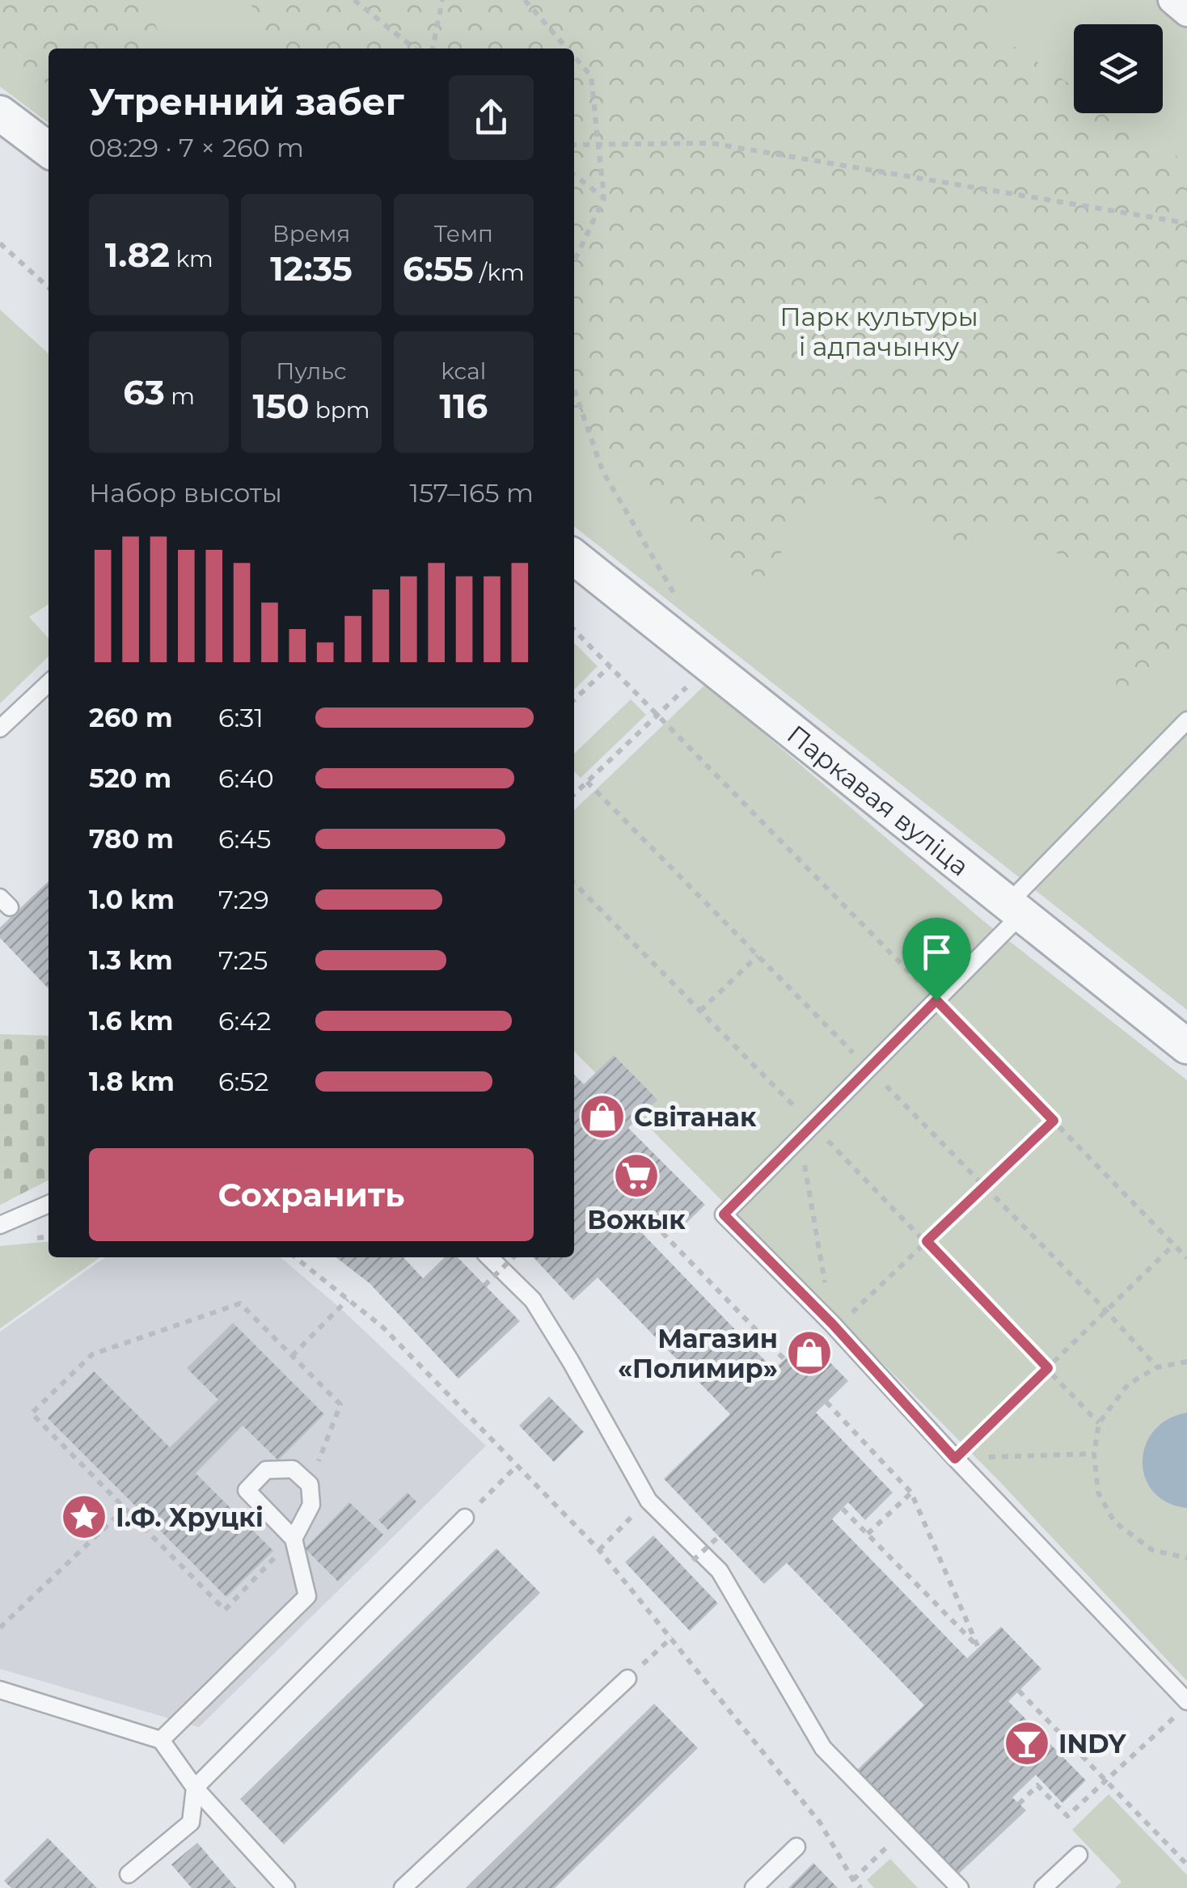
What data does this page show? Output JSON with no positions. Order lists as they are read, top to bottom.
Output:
{
  "streets": {
    "street": ["Паркавая вуліца"]
  },
  "parks": ["Парк культуры і адпачынку"],
  "places": {
    "shop": ["Світанак", "Магазин «Полимир»"],
    "supermarket": ["Вожык"],
    "place": ["І.Ф. Хруцкі"],
    "bar": ["INDY"]
  },
  "page": {
    "heading": ["Утренний забег", "08:29 · 7 × 260 m"],
    "stats": [
      ["1.82 km"],
      ["Время", "12:35"],
      ["Темп", "6:55 /km"],
      ["63 m"],
      ["Пульс", "150 bpm"],
      ["kcal", "116"]
    ],
    "chart": ["Набор высоты", "157–165 m"],
    "list": [
      {
        "name": "260 m",
        "note": "6:31"
      },
      {
        "name": "520 m",
        "note": "6:40"
      },
      {
        "name": "780 m",
        "note": "6:45"
      },
      {
        "name": "1.0 km",
        "note": "7:29"
      },
      {
        "name": "1.3 km",
        "note": "7:25"
      },
      {
        "name": "1.6 km",
        "note": "6:42"
      },
      {
        "name": "1.8 km",
        "note": "6:52"
      }
    ],
    "buttons": "Сохранить"
  }
}
